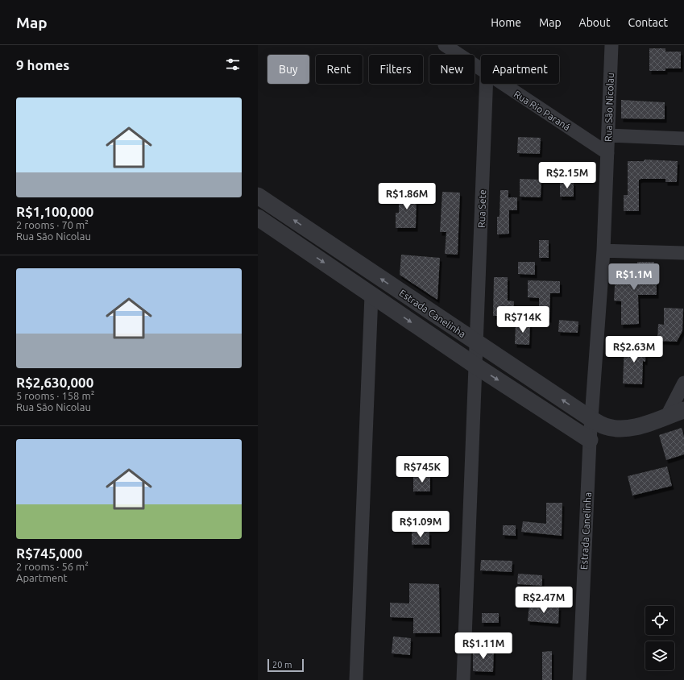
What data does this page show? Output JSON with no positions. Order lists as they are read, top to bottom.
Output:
{
  "streets": {
    "street": [
      "Rua São Nicolau",
      "Rua Rio Paraná",
      "Rua Sete",
      "Estrada Canelinha"
    ]
  },
  "crossings": [
    ["Rua São Nicolau", "Rua Rio Paraná"],
    ["Rua São Nicolau", "Estrada Canelinha"],
    ["Rua Sete", "Estrada Canelinha"]
  ],
  "scale_bar": "20 m",
  "page": {
    "header": "Map",
    "nav": [
      "Home",
      "Map",
      "About",
      "Contact"
    ],
    "heading": "9 homes",
    "chip": [
      "Buy",
      "Rent",
      "Filters",
      "New",
      "Apartment"
    ],
    "list": [
      {
        "name": "R$1,100,000",
        "note": "2 rooms · 70 m² · Rua São Nicolau"
      },
      {
        "name": "R$2,630,000",
        "note": "5 rooms · 158 m² · Rua São Nicolau"
      },
      {
        "name": "R$745,000",
        "note": "2 rooms · 56 m² · Apartment"
      }
    ],
    "price": [
      "R$2.15M",
      "R$1.86M",
      "R$1.1M",
      "R$714K",
      "R$2.63M",
      "R$745K",
      "R$1.09M",
      "R$2.47M",
      "R$1.11M"
    ],
    "scale": "20 m"
  }
}
